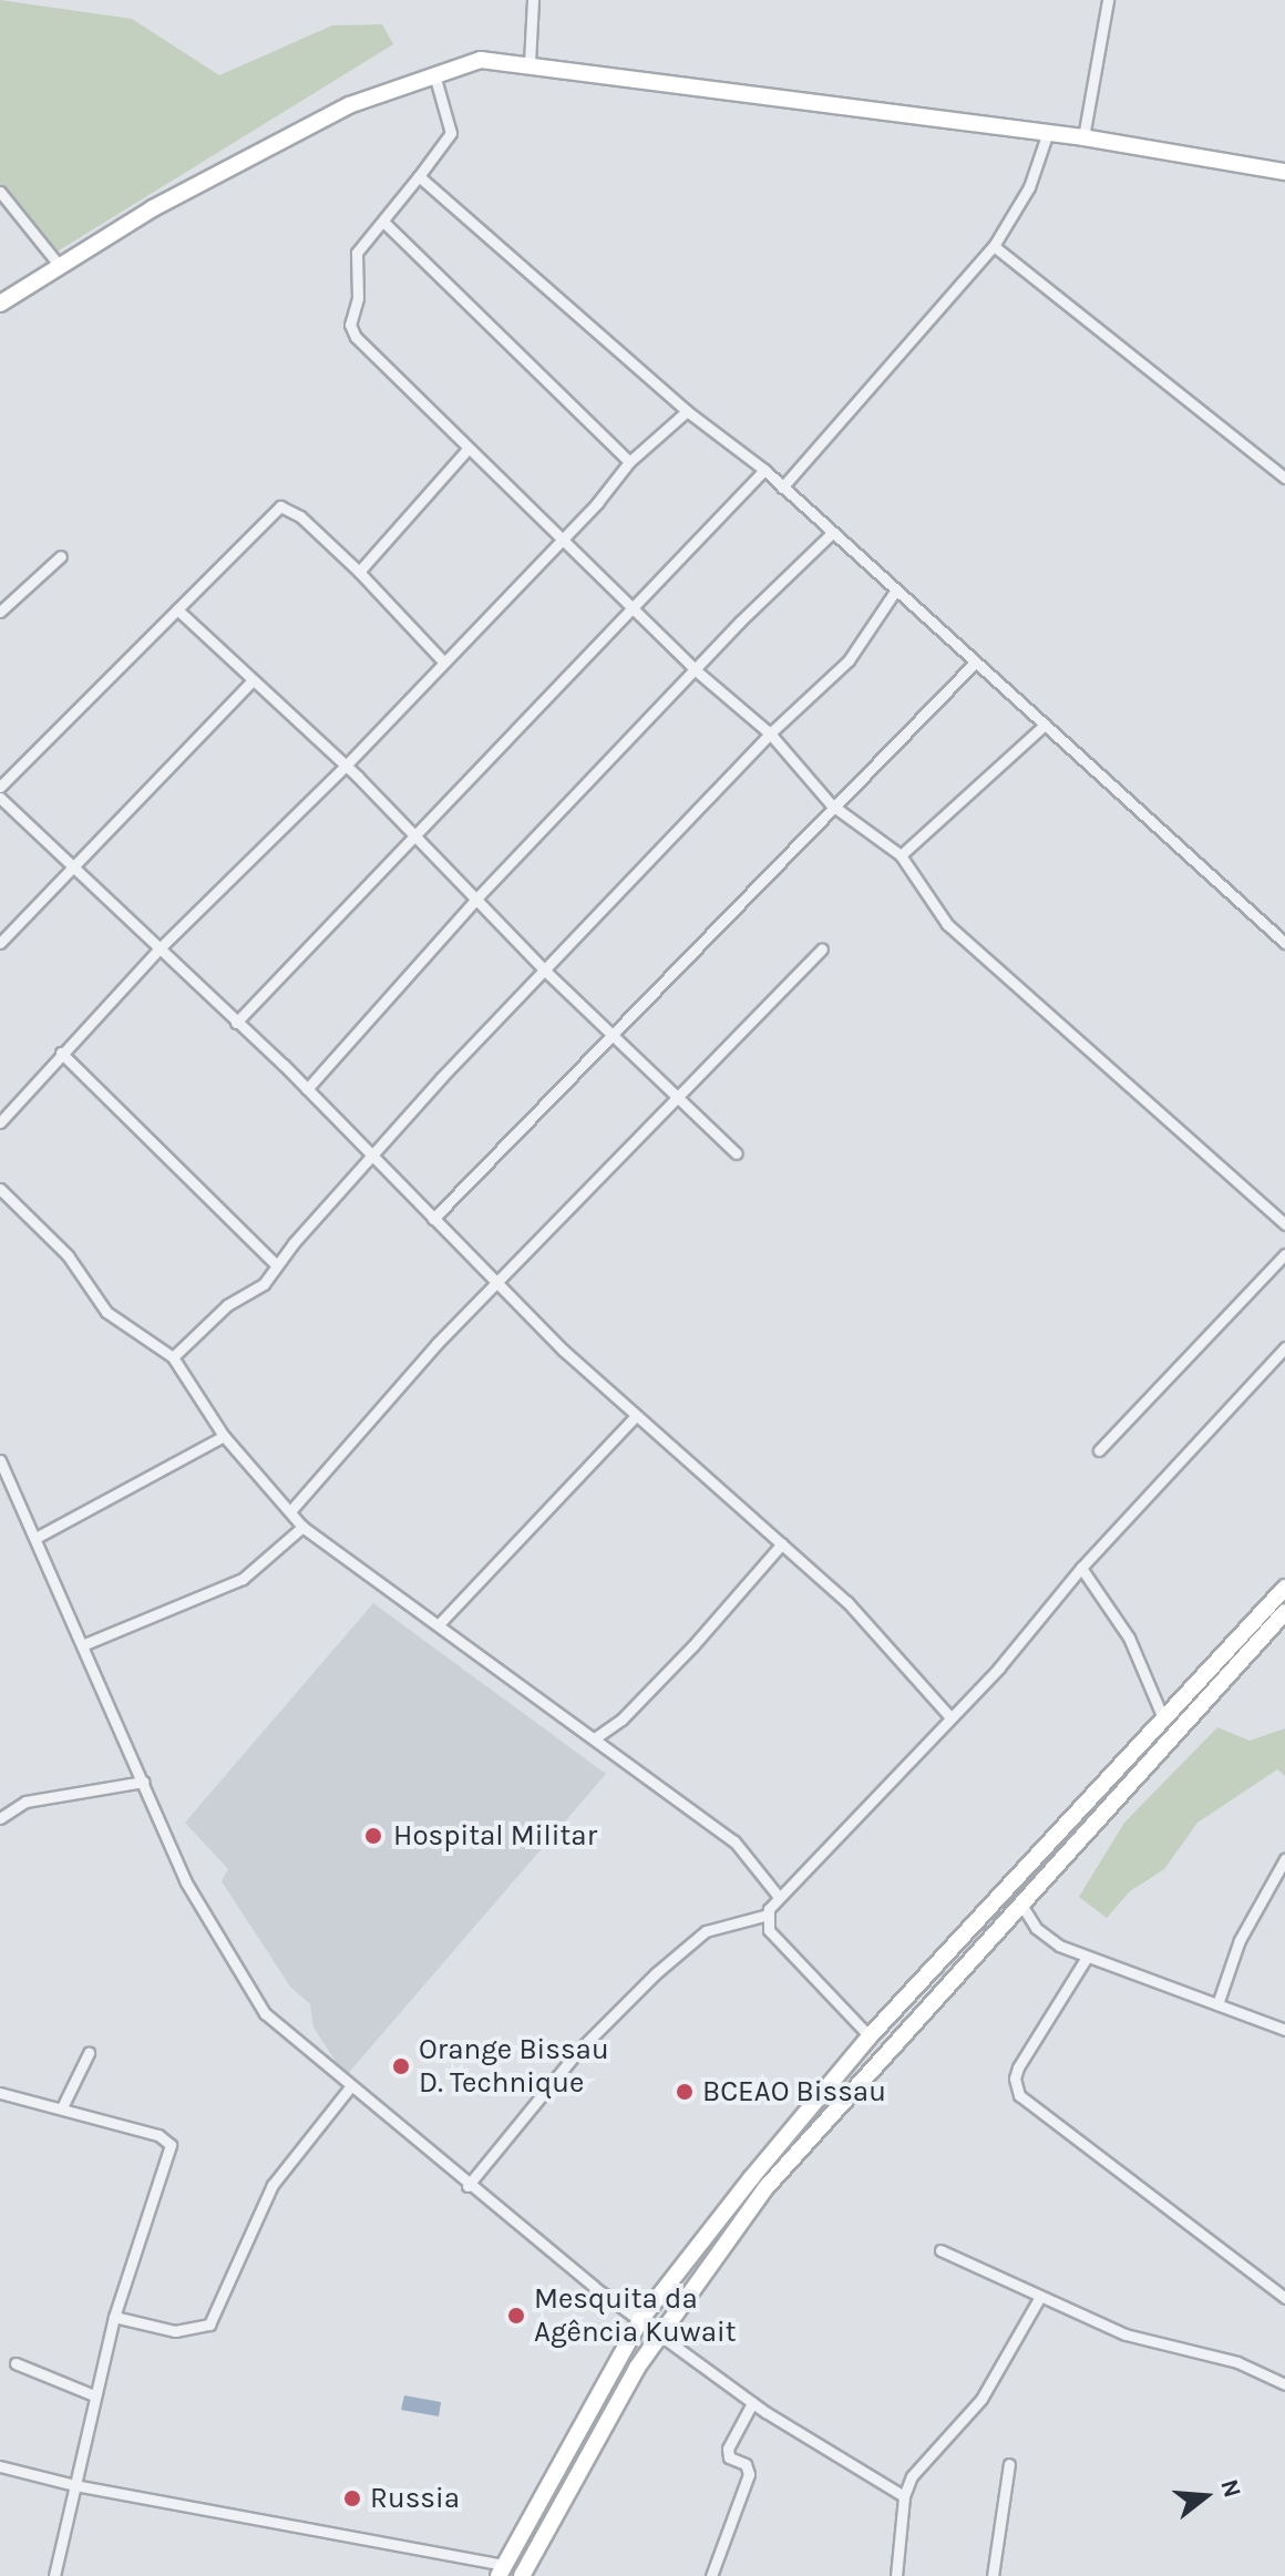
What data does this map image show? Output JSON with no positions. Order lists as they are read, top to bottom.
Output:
{
  "places": [
    "Hospital Militar",
    "Orange Bissau D. Technique",
    "BCEAO Bissau",
    "Mesquita da Agência Kuwait",
    "Russia"
  ],
  "north": "right"
}
